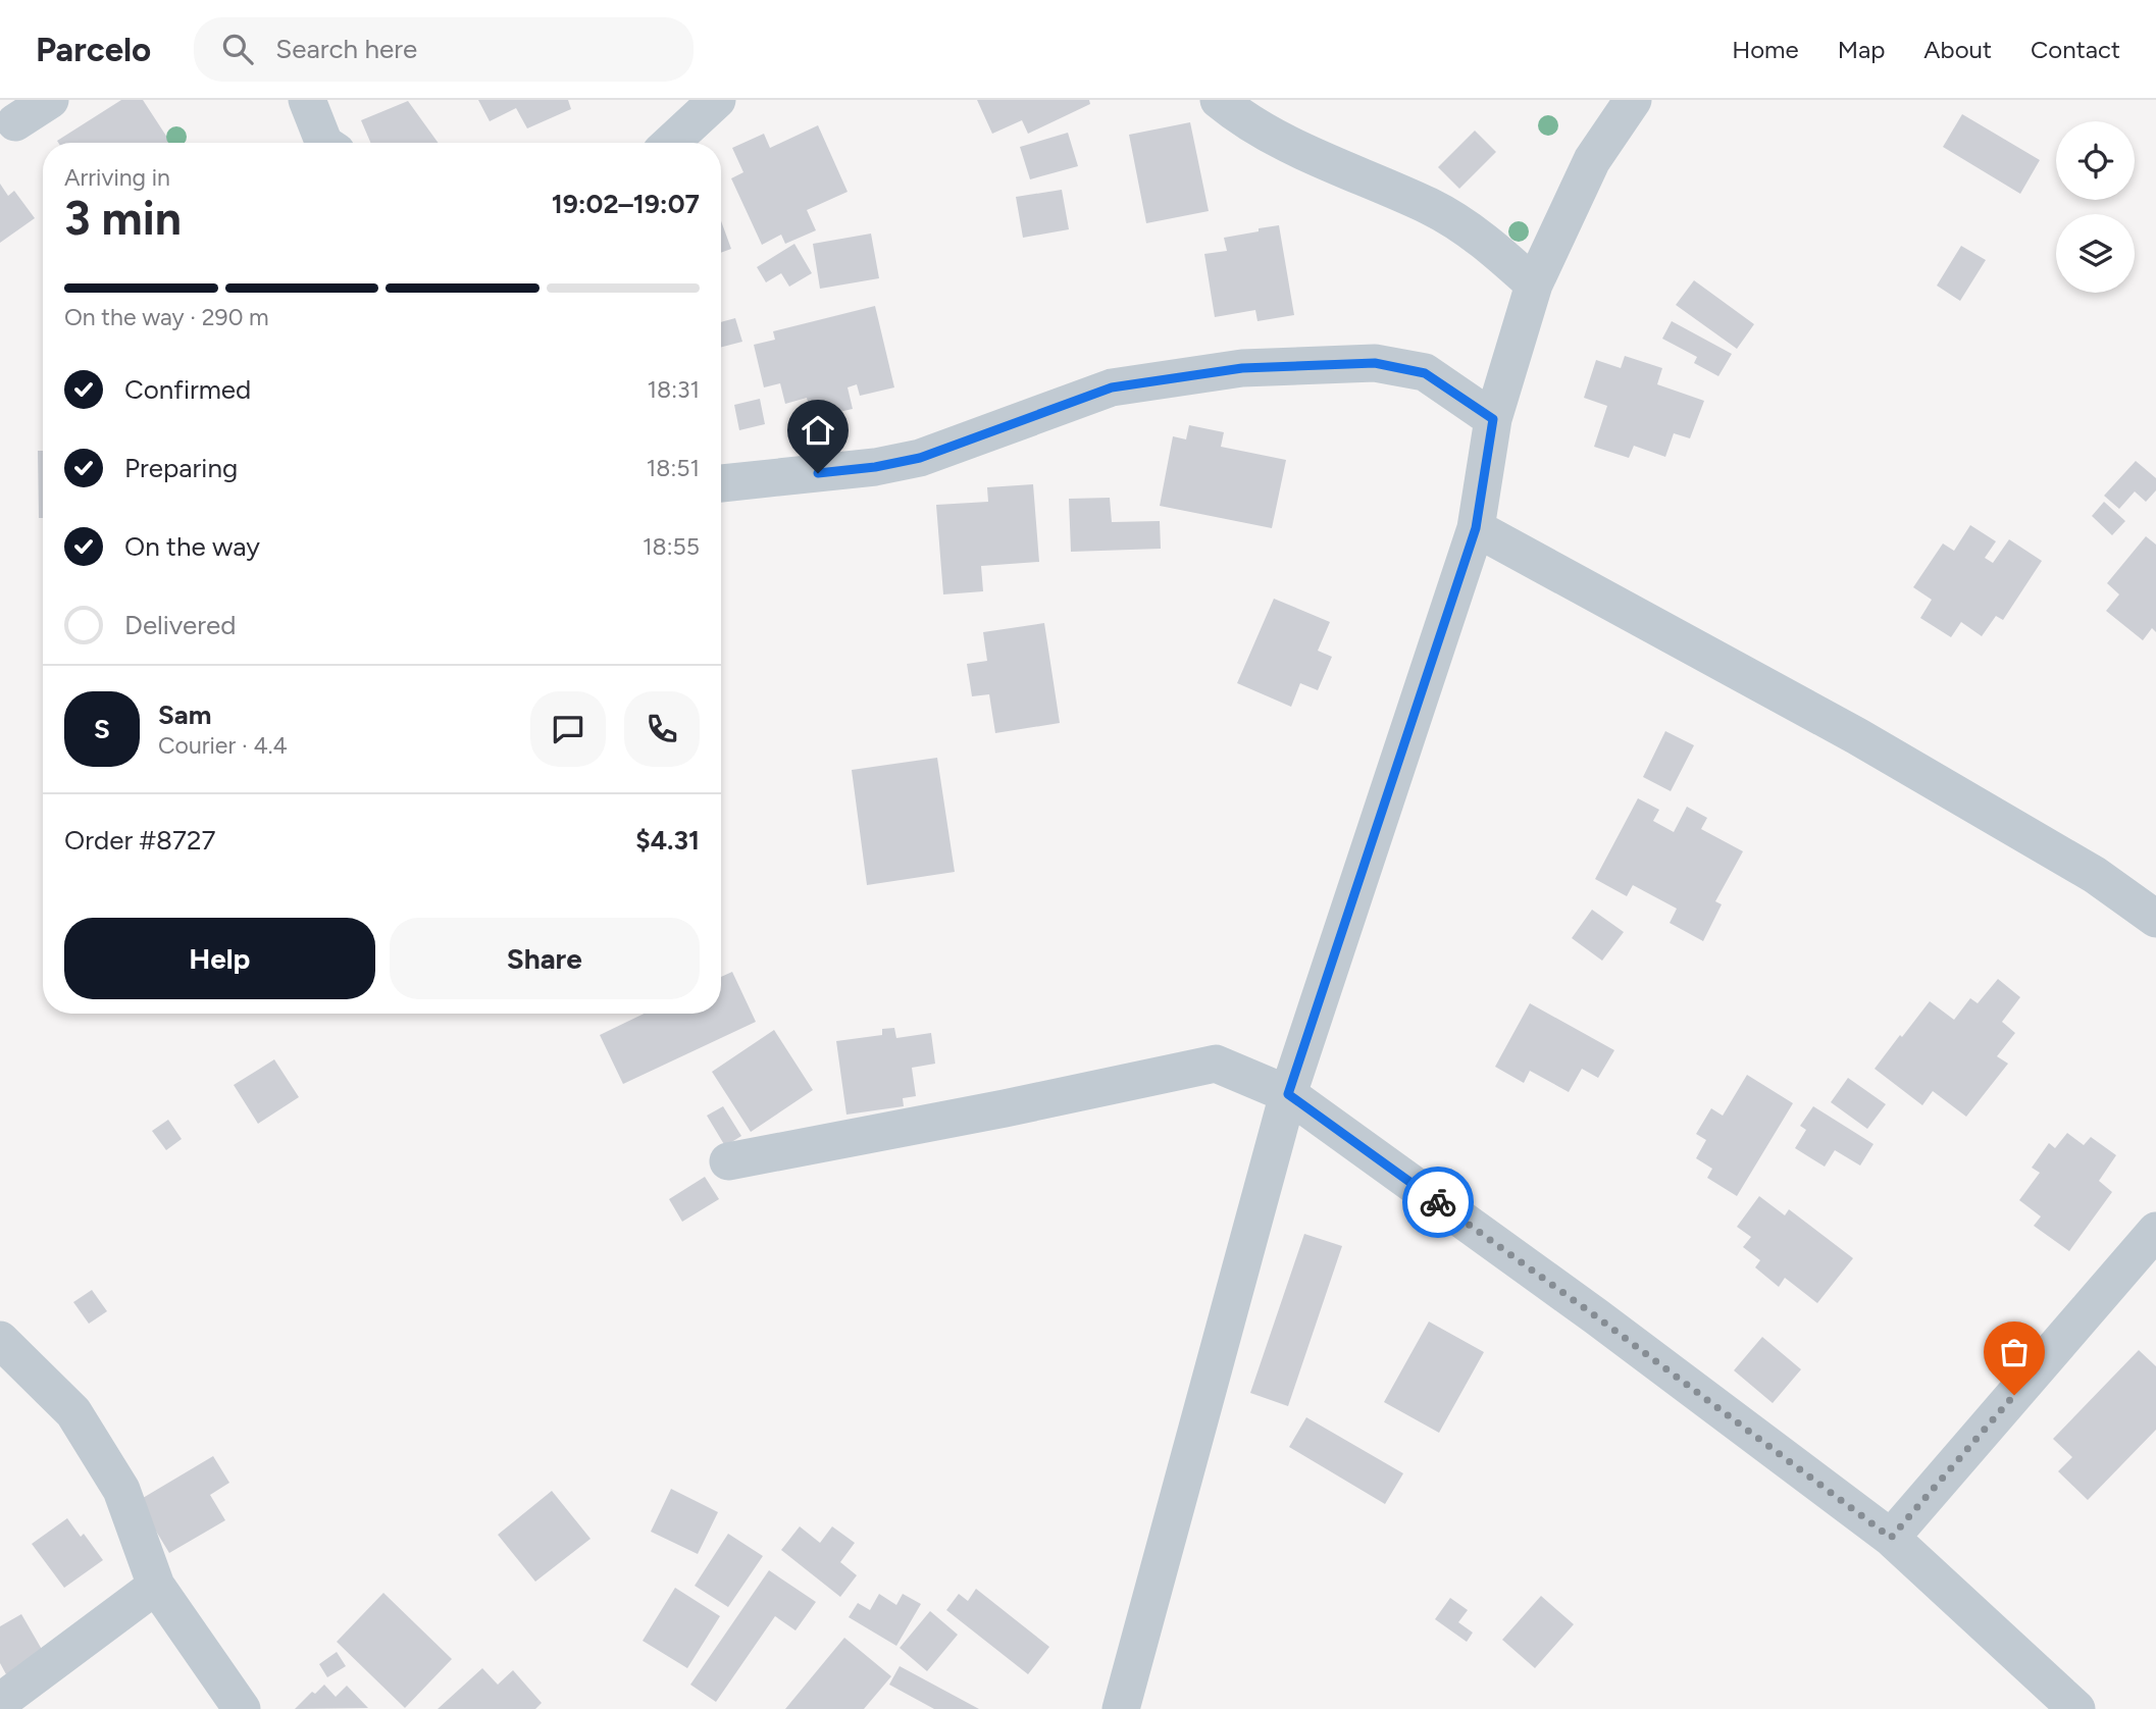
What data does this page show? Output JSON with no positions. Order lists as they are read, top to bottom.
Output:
{
  "page": {
    "header": "Parcelo",
    "search": "Search here",
    "nav": [
      "Home",
      "Map",
      "About",
      "Contact"
    ],
    "heading": ["3 min", "Arriving in", "19:02–19:07"],
    "panel": [
      "Sam",
      "Courier · 4.4",
      "Order #8727",
      "$4.31"
    ],
    "bar": "On the way · 290 m",
    "list": [
      ["Confirmed", "18:31"],
      ["Preparing", "18:51"],
      ["On the way", "18:55"],
      "Delivered"
    ],
    "round": "S",
    "buttons": ["Help", "Share"]
  }
}
